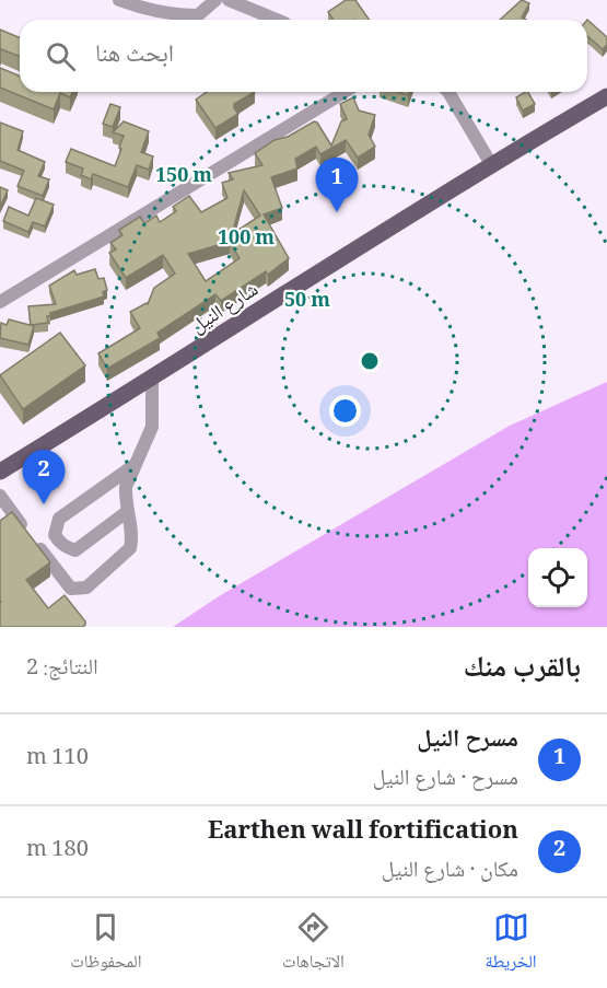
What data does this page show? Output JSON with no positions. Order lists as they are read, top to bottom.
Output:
{
  "streets": {
    "main road": ["شارع النيل"]
  },
  "page": {
    "search": "ابحث هنا",
    "pins": ["1", "2"],
    "heading": ["بالقرب منك", "النتائج: 2"],
    "list": [
      {
        "mark": "1",
        "name": "مسرح النيل",
        "note": "مسرح · شارع النيل",
        "value": "110 m"
      },
      {
        "mark": "2",
        "name": "Earthen wall fortification",
        "note": "مكان · شارع النيل",
        "value": "180 m"
      }
    ],
    "nav": ["الخريطة", "الاتجاهات", "المحفوظات"]
  },
  "rings": ["150 m", "100 m", "50 m"]
}
